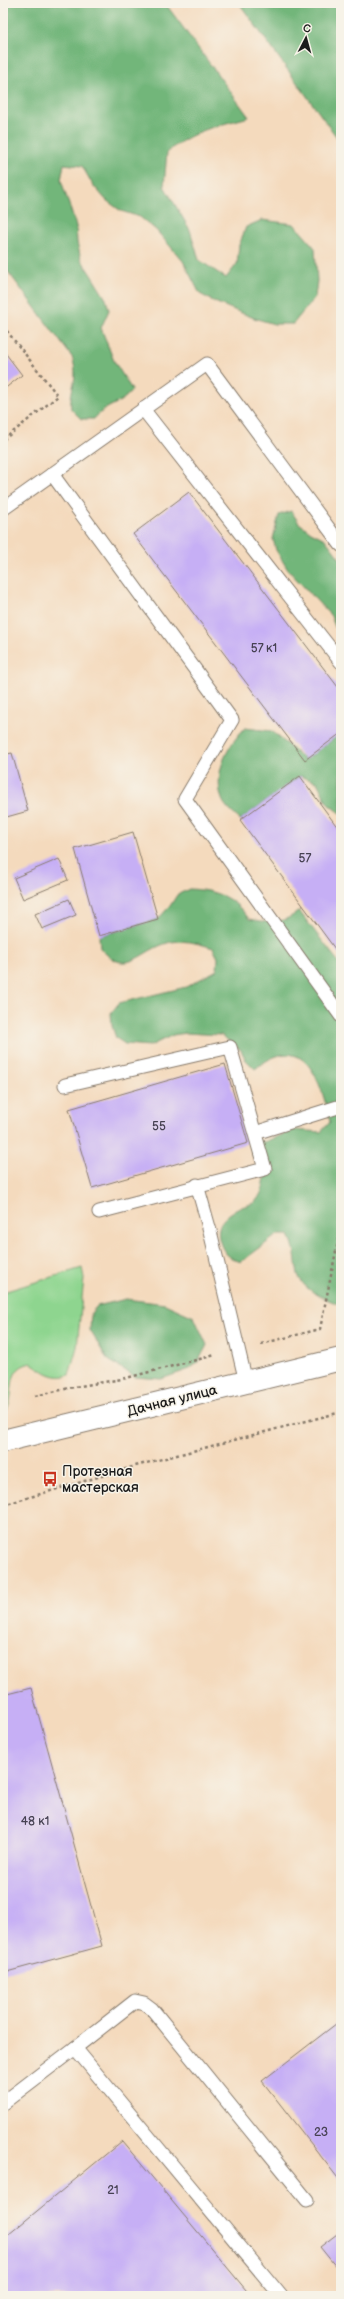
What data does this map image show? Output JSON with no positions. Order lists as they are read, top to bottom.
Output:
{
  "streets": {
    "street": ["Дачная улица"]
  },
  "places": {
    "bus stop": ["Протезная мастерская"]
  },
  "house_numbers": [
    "57 к1",
    "57",
    "55",
    "48 к1",
    "23",
    "21"
  ],
  "north": "top"
}
